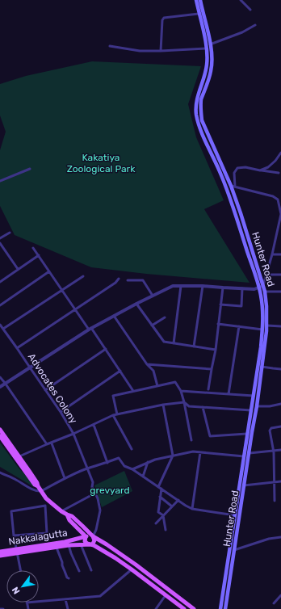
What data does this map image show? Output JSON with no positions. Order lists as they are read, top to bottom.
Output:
{
  "streets": {
    "main road": ["Hunter Road", "Nakkalagutta"],
    "street": ["Advocates Colony"]
  },
  "crossings": [
    ["Advocates Colony", "Nakkalagutta"]
  ],
  "parks": ["Kakatiya Zoological Park", "grevyard"],
  "north": "bottom left"
}
